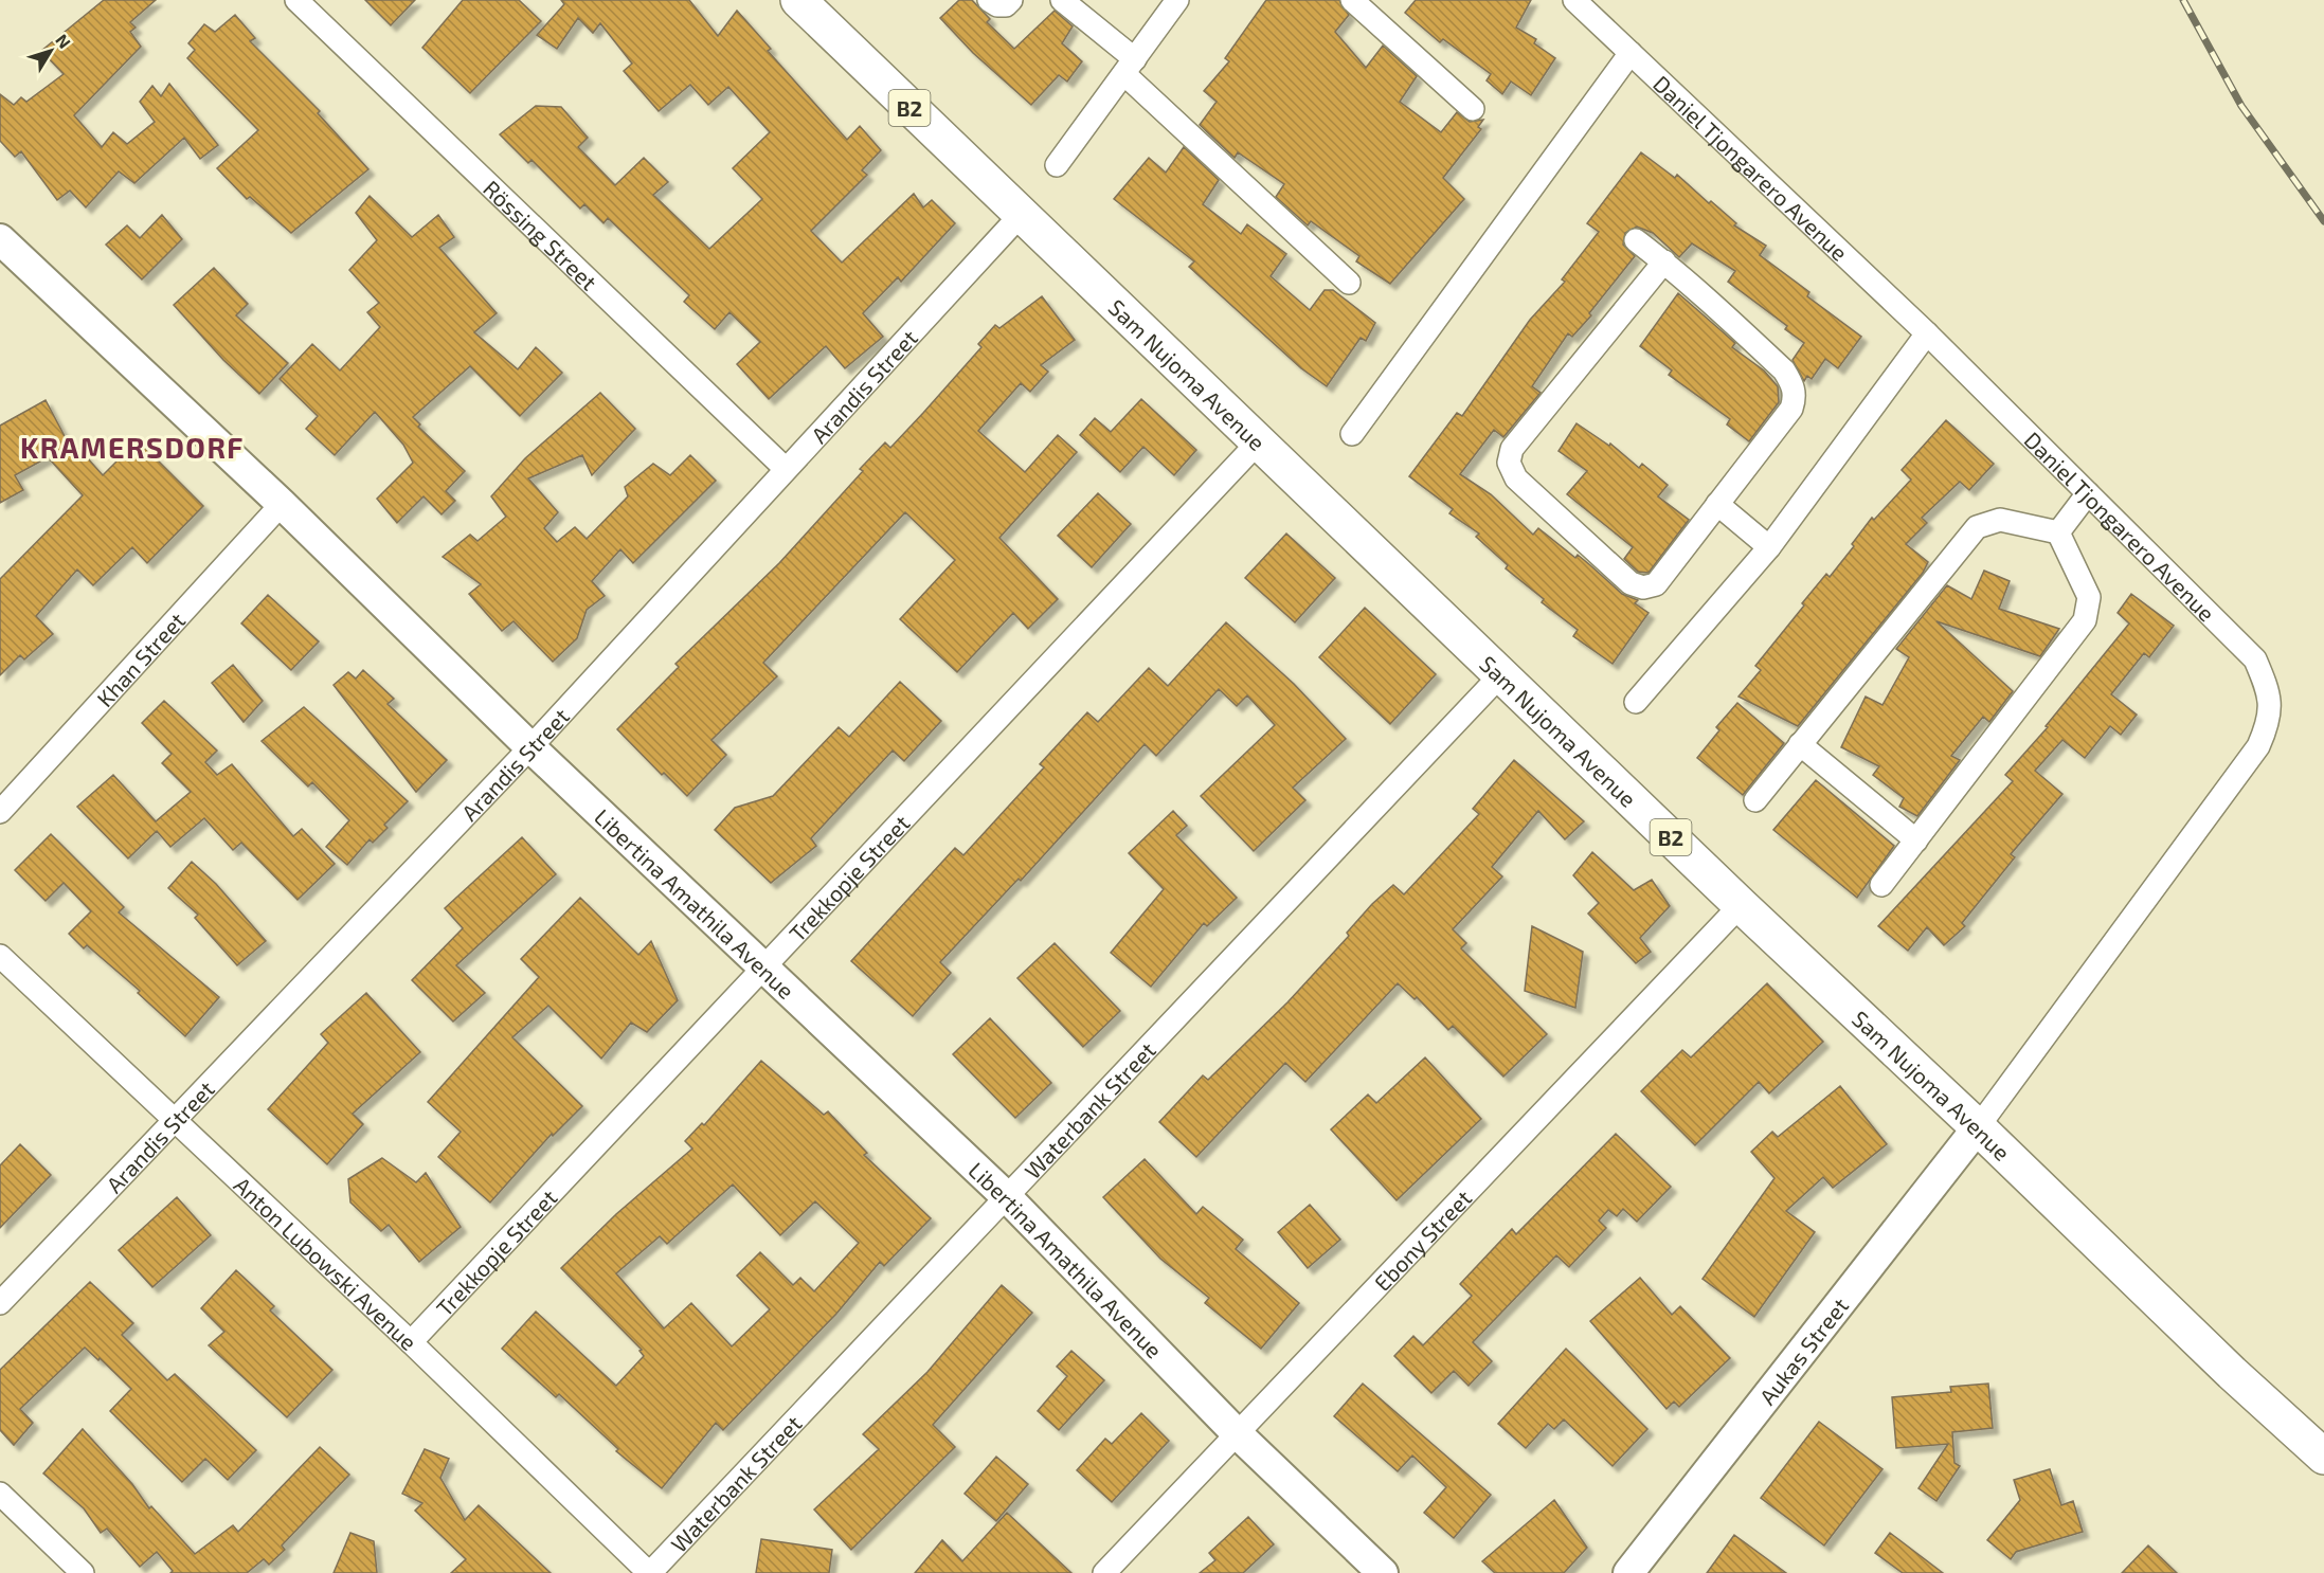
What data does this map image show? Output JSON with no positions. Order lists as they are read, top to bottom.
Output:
{
  "streets": {
    "highway": ["B2", "Sam Nujoma Avenue"],
    "street": [
      "Daniel Tjongarero Avenue",
      "Rössing Street",
      "Arandis Street",
      "Khan Street",
      "Trekkopje Street",
      "Libertina Amathila Avenue",
      "Waterbank Street",
      "Ebony Street",
      "Anton Lubowski Avenue",
      "Aukas Street"
    ]
  },
  "crossings": [
    ["Daniel Tjongarero Avenue", "Sam Nujoma Avenue"],
    ["Daniel Tjongarero Avenue", "Aukas Street"],
    ["Rössing Street", "Arandis Street"],
    ["Sam Nujoma Avenue", "Arandis Street"],
    ["Sam Nujoma Avenue", "Trekkopje Street"],
    ["Sam Nujoma Avenue", "Waterbank Street"],
    ["Sam Nujoma Avenue", "Ebony Street"],
    ["Sam Nujoma Avenue", "Aukas Street"],
    ["Arandis Street", "Libertina Amathila Avenue"],
    ["Arandis Street", "Anton Lubowski Avenue"],
    ["Khan Street", "Libertina Amathila Avenue"],
    ["Trekkopje Street", "Libertina Amathila Avenue"],
    ["Trekkopje Street", "Anton Lubowski Avenue"],
    ["Libertina Amathila Avenue", "Waterbank Street"],
    ["Libertina Amathila Avenue", "Ebony Street"],
    ["Waterbank Street", "Anton Lubowski Avenue"]
  ],
  "districts": ["KRAMERSDORF"],
  "north": "top right"
}
